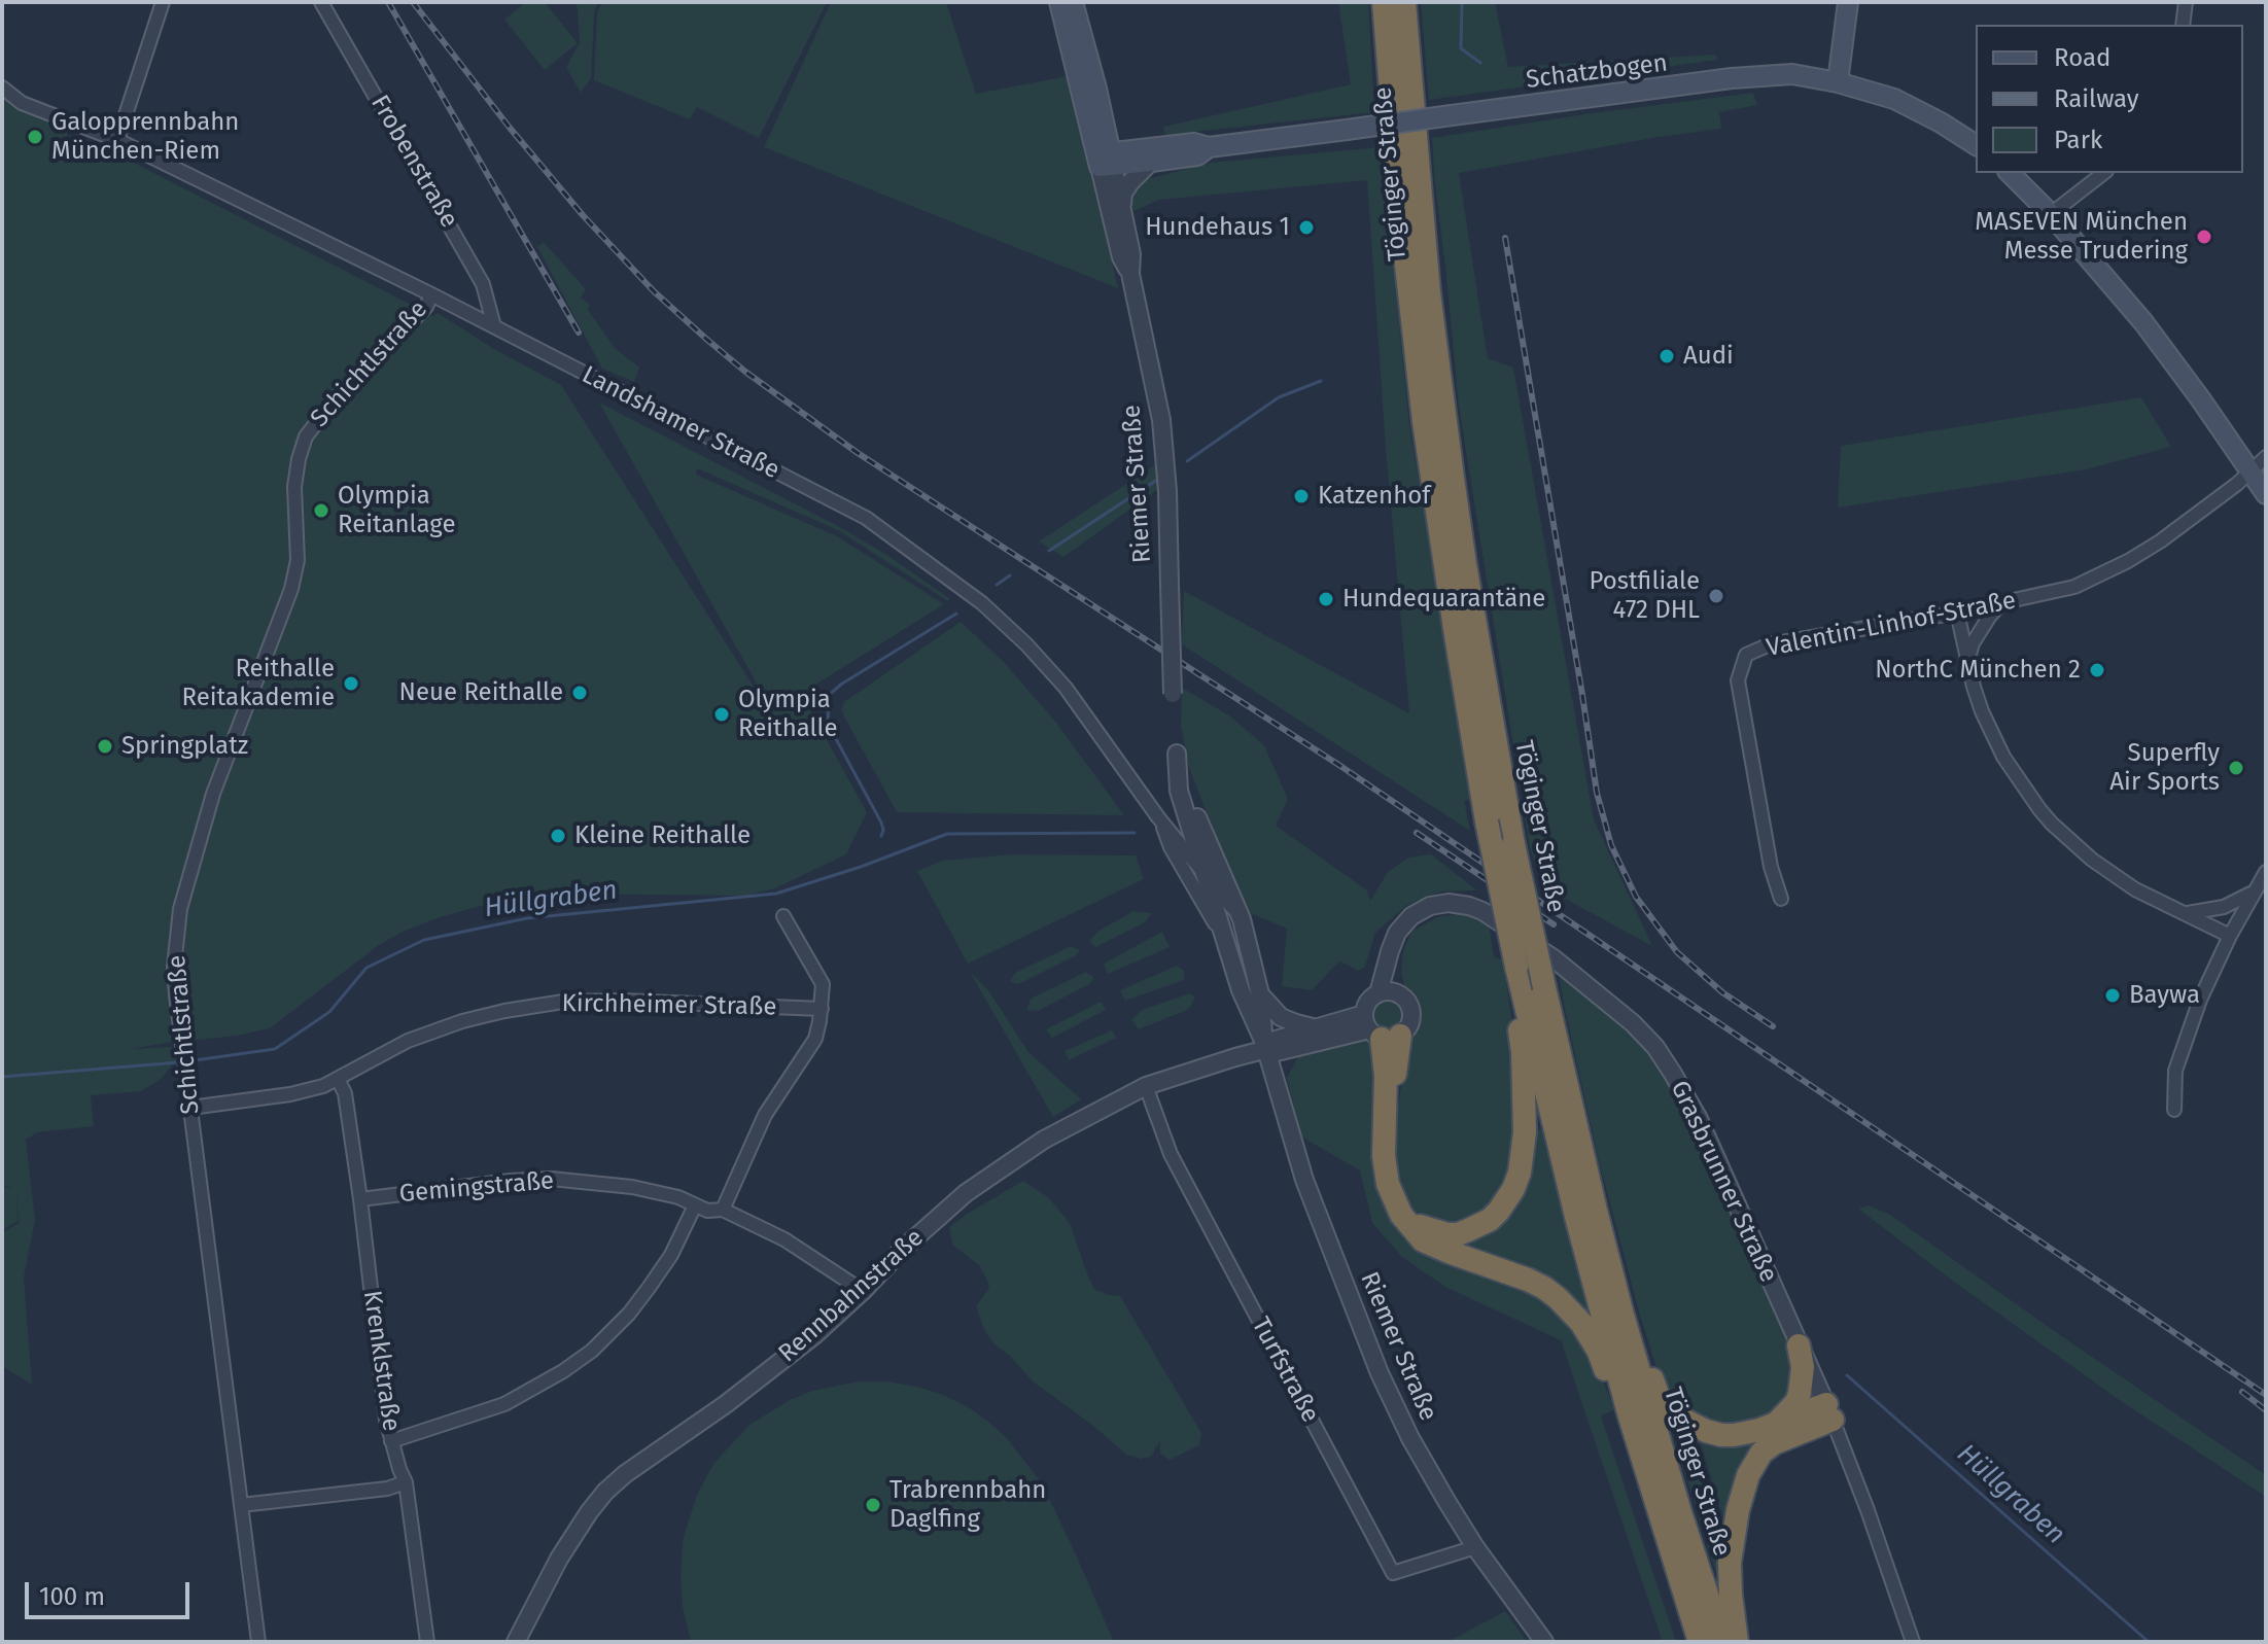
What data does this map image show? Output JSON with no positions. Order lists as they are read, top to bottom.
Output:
{
  "streets": {
    "highway": ["Töginger Straße"],
    "main road": ["Schatzbogen", "Riemer Straße"],
    "street": [
      "Frobenstraße",
      "Schichtlstraße",
      "Landshamer Straße",
      "Valentin-Linhof-Straße",
      "Kirchheimer Straße",
      "Grasbrunner Straße",
      "Gemingstraße",
      "Rennbahnstraße",
      "Krenklstraße",
      "Turfstraße"
    ]
  },
  "crossings": [
    ["Schatzbogen", "Riemer Straße"],
    ["Frobenstraße", "Landshamer Straße"],
    ["Schichtlstraße", "Landshamer Straße"],
    ["Schichtlstraße", "Kirchheimer Straße"],
    ["Landshamer Straße", "Riemer Straße"],
    ["Riemer Straße", "Rennbahnstraße"],
    ["Riemer Straße", "Turfstraße"],
    ["Kirchheimer Straße", "Krenklstraße"],
    ["Gemingstraße", "Rennbahnstraße"],
    ["Gemingstraße", "Krenklstraße"],
    ["Rennbahnstraße", "Turfstraße"]
  ],
  "water": ["Hüllgraben"],
  "places": [
    "Galopprennbahn München-Riem",
    "Hundehaus 1",
    "MASEVEN München Messe Trudering",
    "Audi",
    "Katzenhof",
    "Olympia Reitanlage",
    "Postfiliale 472 DHL",
    "Hundequarantäne",
    "NorthC München 2",
    "Reithalle Reitakademie",
    "Neue Reithalle",
    "Olympia Reithalle",
    "Springplatz",
    "Superfly Air Sports",
    "Kleine Reithalle",
    "Baywa",
    "Trabrennbahn Daglfing"
  ],
  "legend": ["Road", "Railway", "Park"],
  "scale_bar": "100 m"
}
